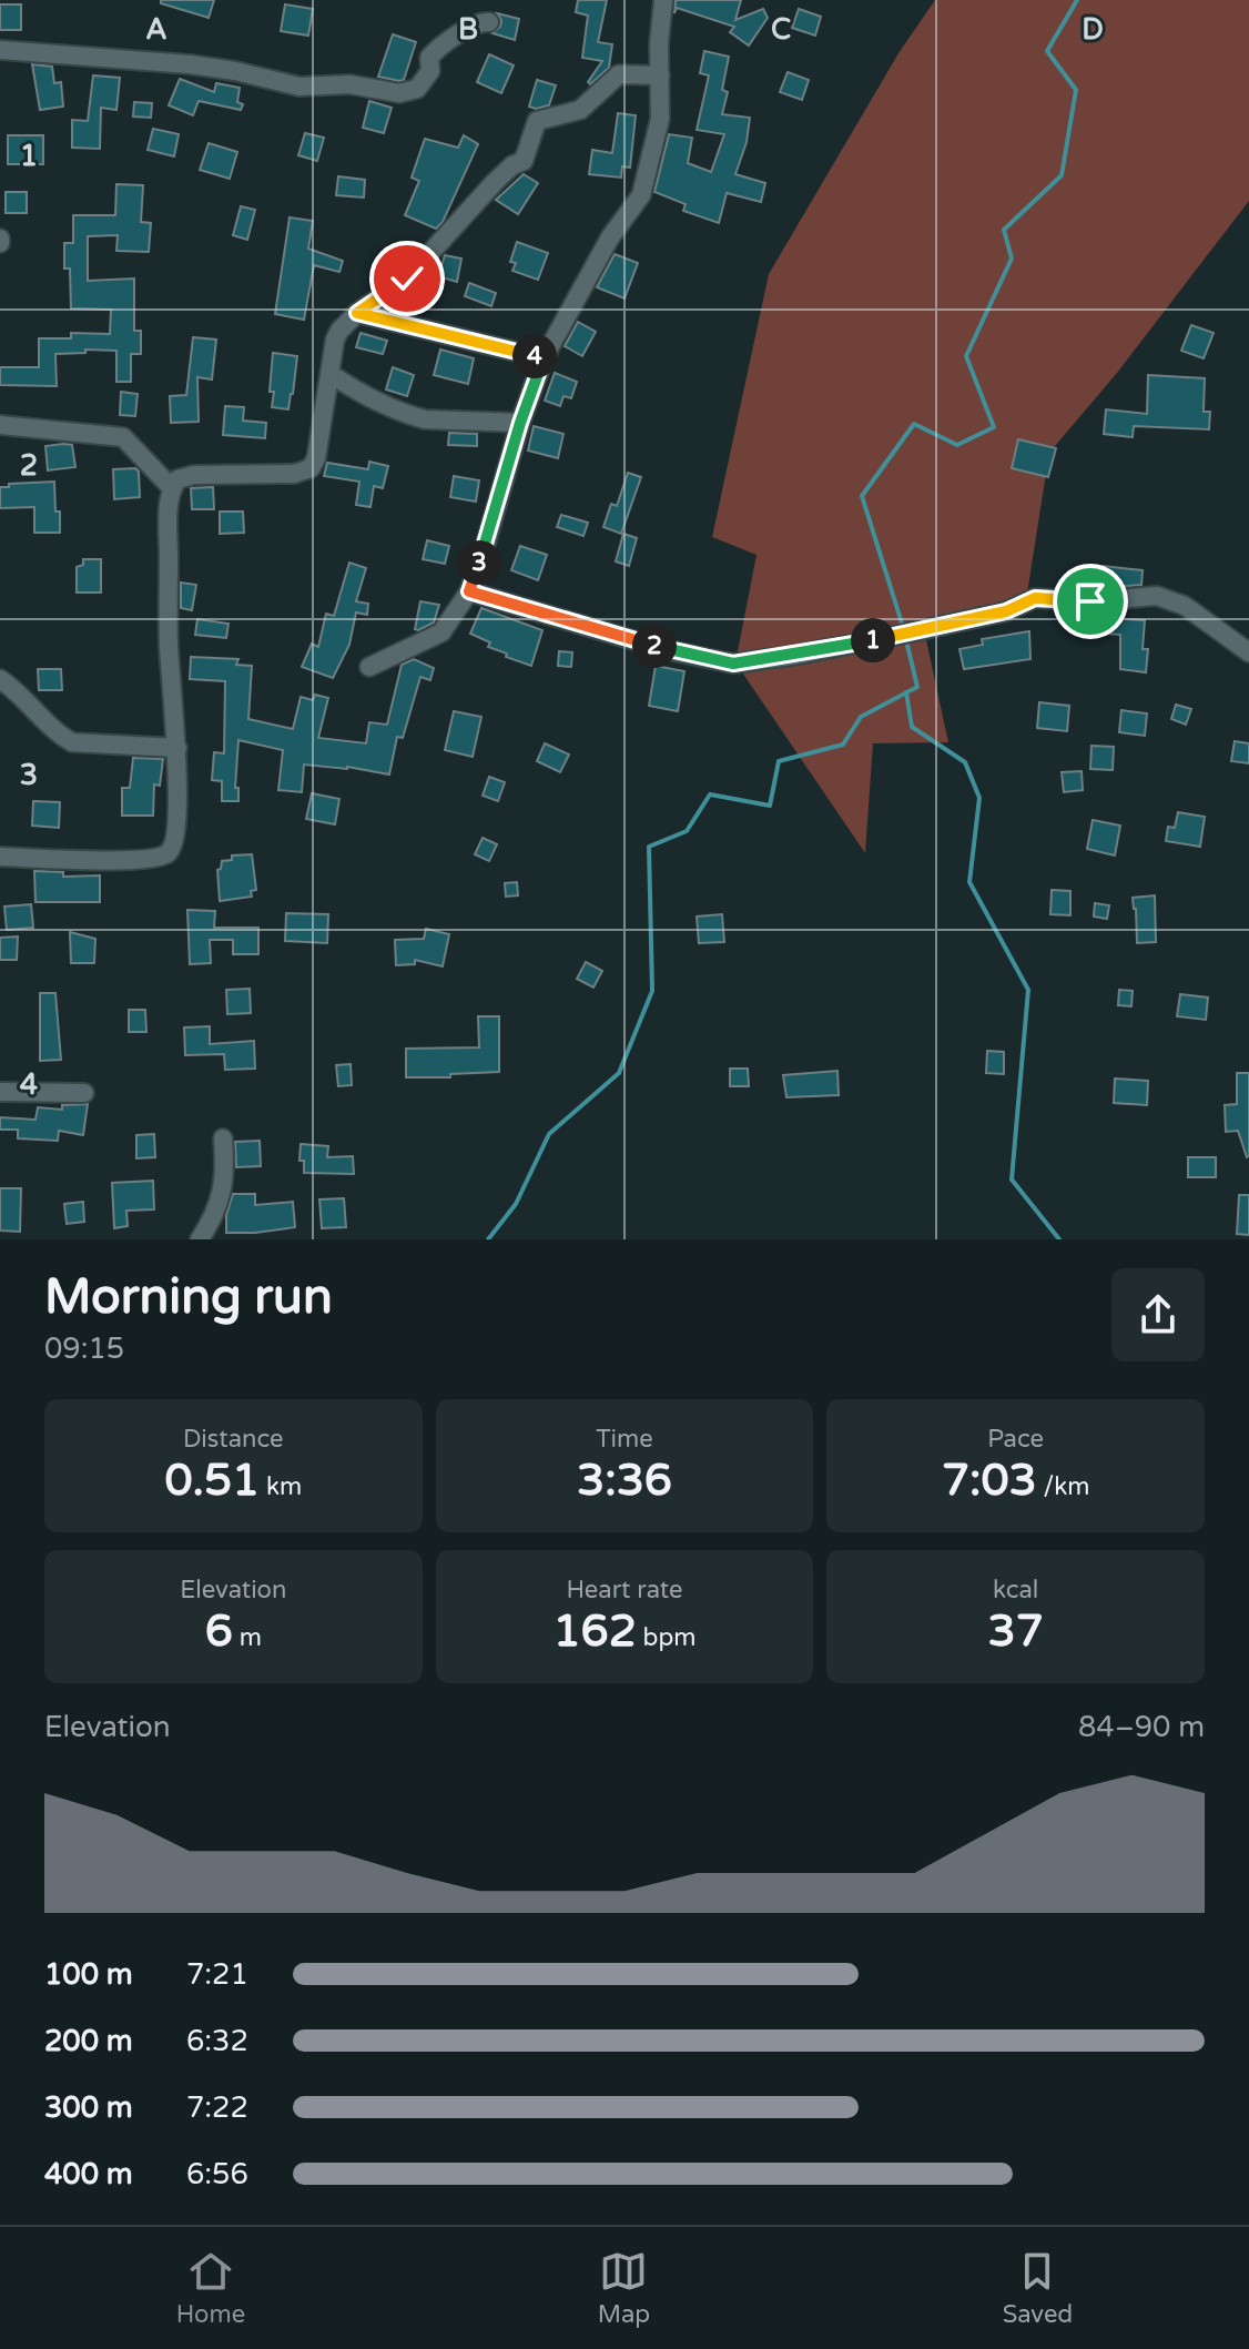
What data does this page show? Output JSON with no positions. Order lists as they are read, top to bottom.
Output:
{
  "page": {
    "pins": [
      "4",
      "3",
      "1",
      "2"
    ],
    "heading": ["Morning run", "09:15"],
    "stats": [
      ["Distance", "0.51 km"],
      ["Time", "3:36"],
      ["Pace", "7:03 /km"],
      ["Elevation", "6 m"],
      ["Heart rate", "162 bpm"],
      ["kcal", "37"]
    ],
    "chart": ["Elevation", "84–90 m"],
    "list": [
      {
        "name": "100 m",
        "note": "7:21"
      },
      {
        "name": "200 m",
        "note": "6:32"
      },
      {
        "name": "300 m",
        "note": "7:22"
      },
      {
        "name": "400 m",
        "note": "6:56"
      }
    ],
    "tabs": ["Home", "Map", "Saved"]
  },
  "grid": {
    "columns": [
      "A",
      "B",
      "C",
      "D"
    ],
    "rows": [
      "1",
      "2",
      "3",
      "4"
    ]
  }
}
